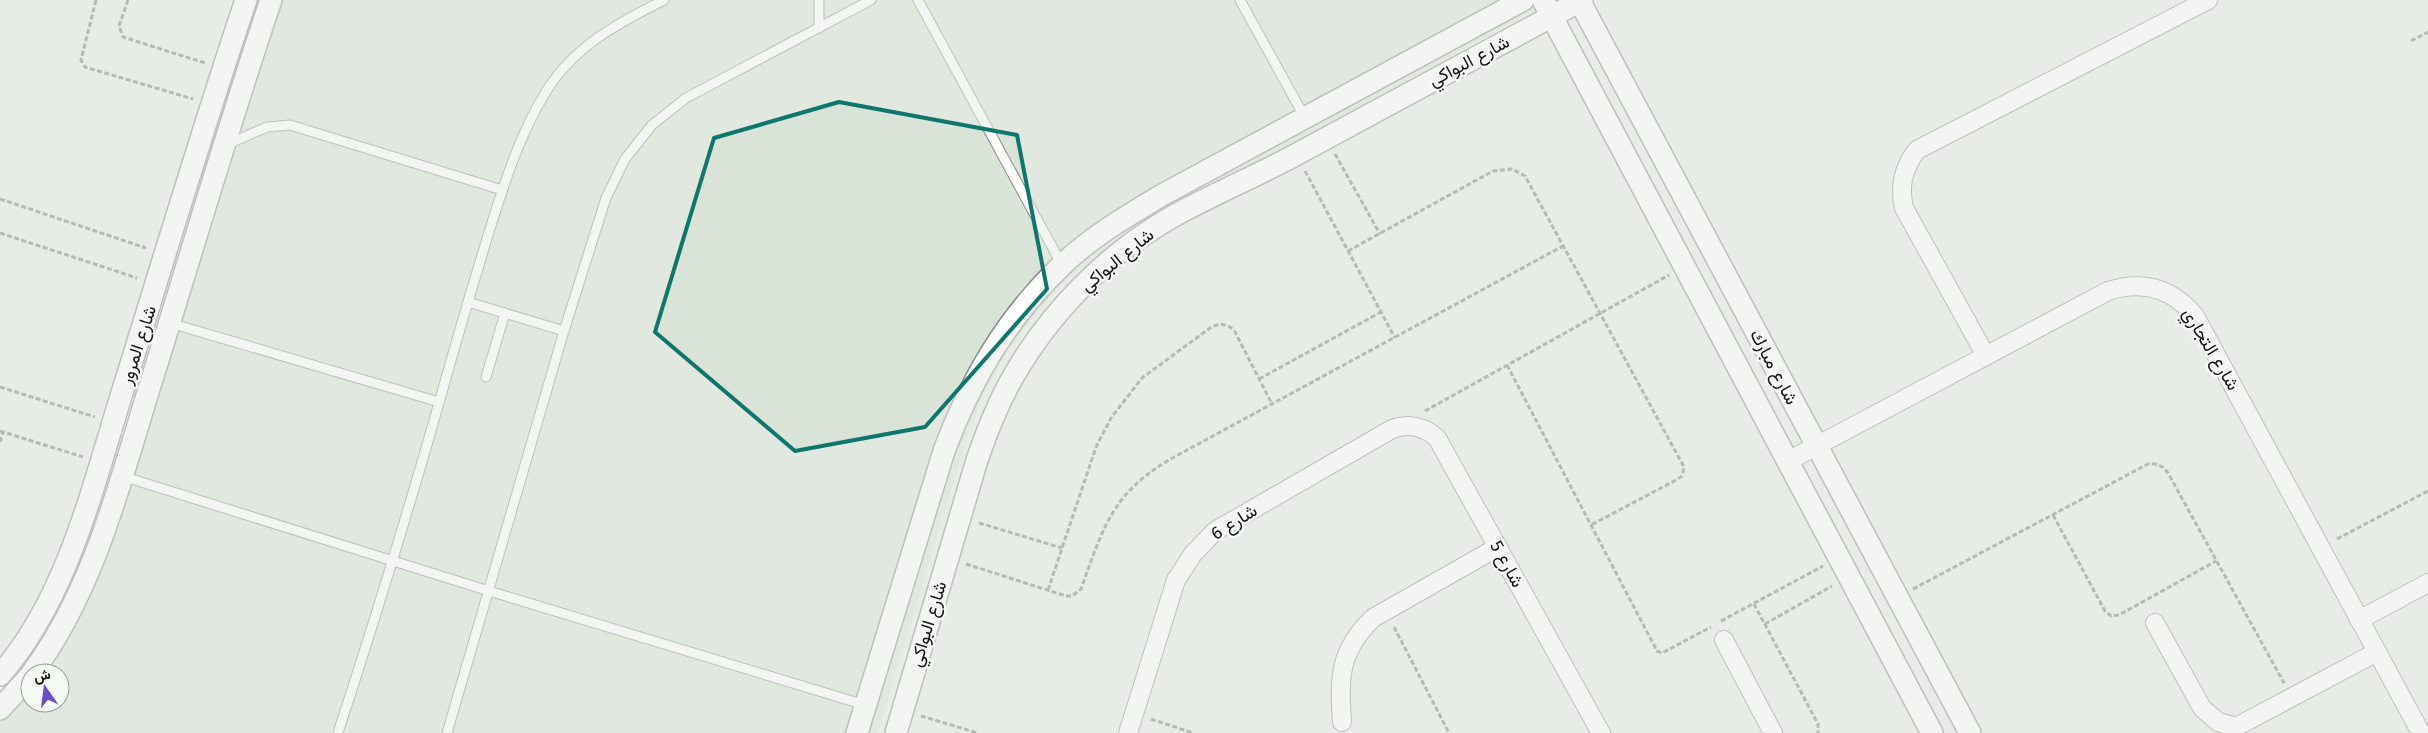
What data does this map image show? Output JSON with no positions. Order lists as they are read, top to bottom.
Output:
{
  "streets": {
    "street": [
      "شارع البواكي",
      "شارع المرور",
      "شارع التجاري",
      "شارع مبارك",
      "شارع 6",
      "شارع 5"
    ]
  },
  "crossings": [
    ["شارع البواكي", "شارع مبارك"],
    ["شارع التجاري", "شارع مبارك"],
    ["شارع 6", "شارع 5"]
  ],
  "north": "top"
}
